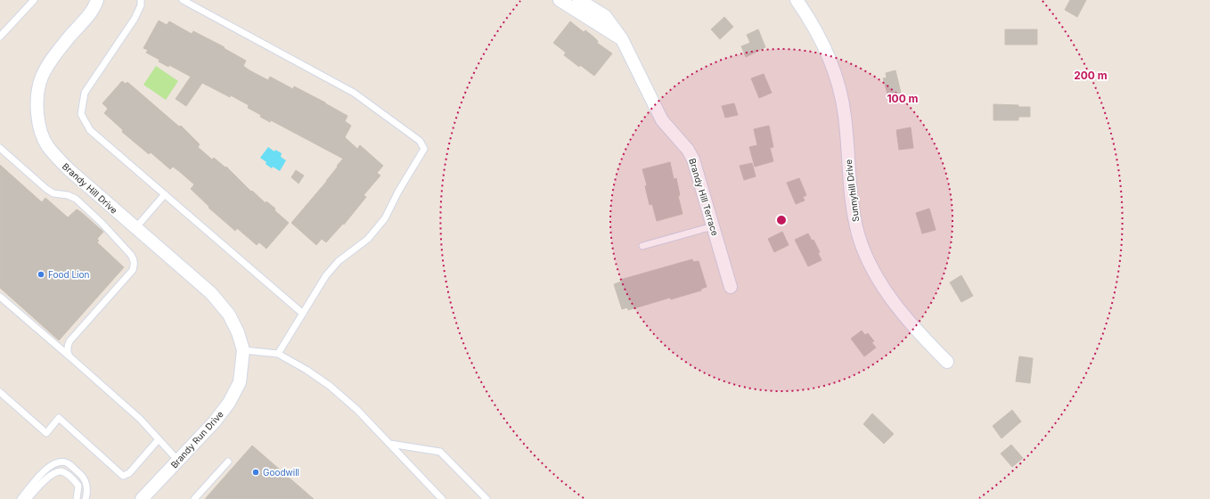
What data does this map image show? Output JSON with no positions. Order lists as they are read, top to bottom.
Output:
{
  "streets": {
    "street": [
      "Brandy Hill Drive",
      "Sunnyhill Drive",
      "Brandy Hill Terrace",
      "Brandy Run Drive"
    ]
  },
  "crossings": [
    ["Brandy Hill Drive", "Brandy Run Drive"]
  ],
  "places": ["Food Lion", "Goodwill"],
  "rings": ["200 m", "100 m"]
}
